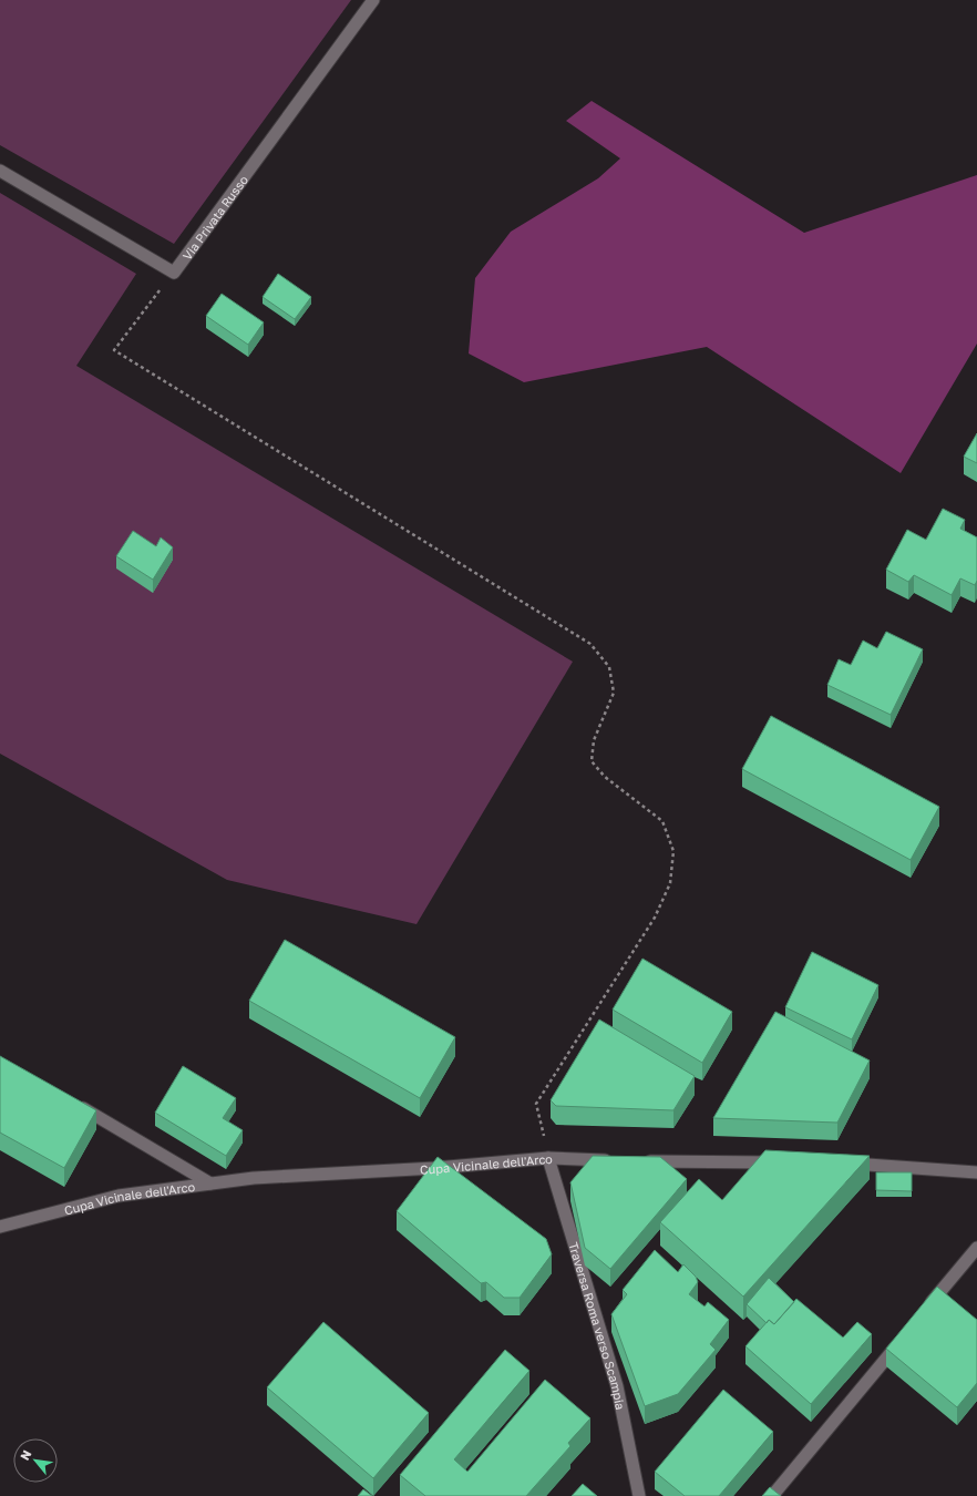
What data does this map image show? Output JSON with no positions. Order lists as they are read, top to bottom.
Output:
{
  "streets": {
    "street": ["Via Privata Russo", "Cupa Vicinale dell'Arco", "Traversa Roma verso Scampia"]
  },
  "crossings": [
    ["Cupa Vicinale dell'Arco", "Traversa Roma verso Scampia"]
  ],
  "north": "top left"
}
